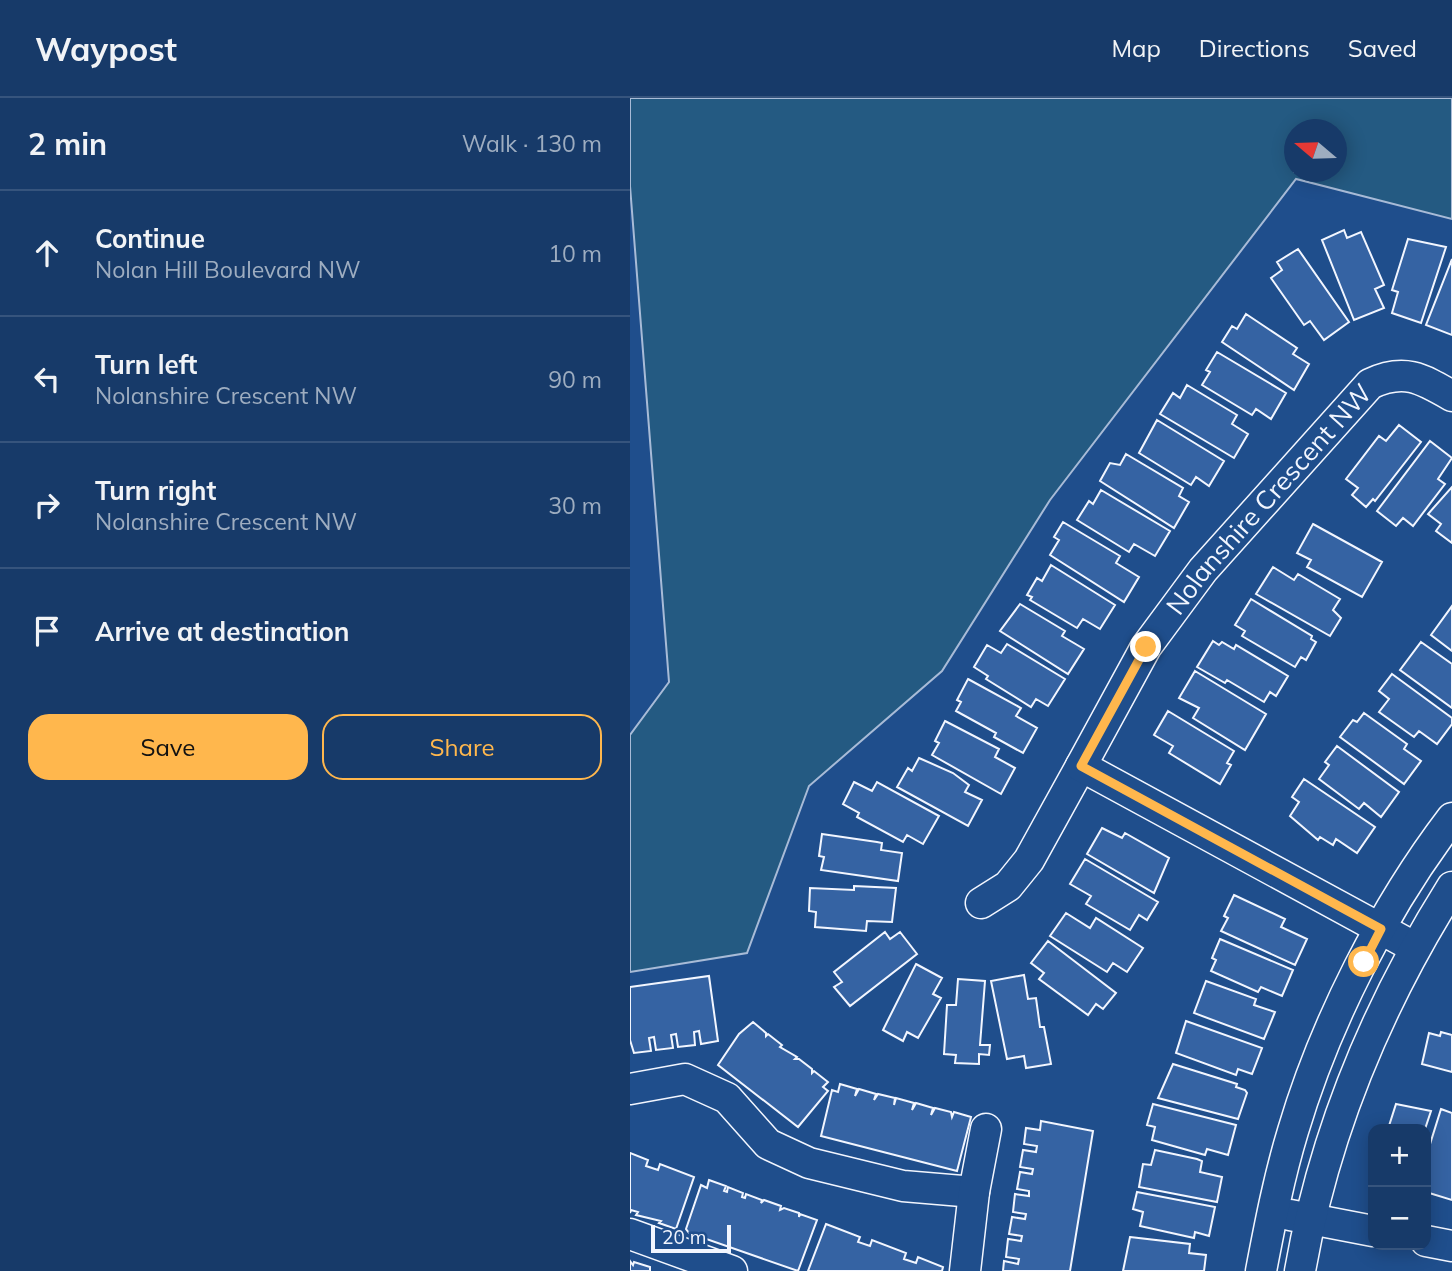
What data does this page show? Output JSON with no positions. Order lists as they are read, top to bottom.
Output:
{
  "streets": {
    "street": ["Nolanshire Crescent NW"]
  },
  "scale_bar": "20 m",
  "north": "left",
  "page": {
    "header": "Waypost",
    "nav": ["Map", "Directions", "Saved"],
    "heading": ["2 min", "Walk · 130 m"],
    "list": [
      ["Continue", "Nolan Hill Boulevard NW", "10 m"],
      ["Turn left", "Nolanshire Crescent NW", "90 m"],
      ["Turn right", "Nolanshire Crescent NW", "30 m"],
      "Arrive at destination"
    ],
    "buttons": ["Save", "Share"],
    "map_buttons": ["+", "−"],
    "scale": "20 m"
  }
}
